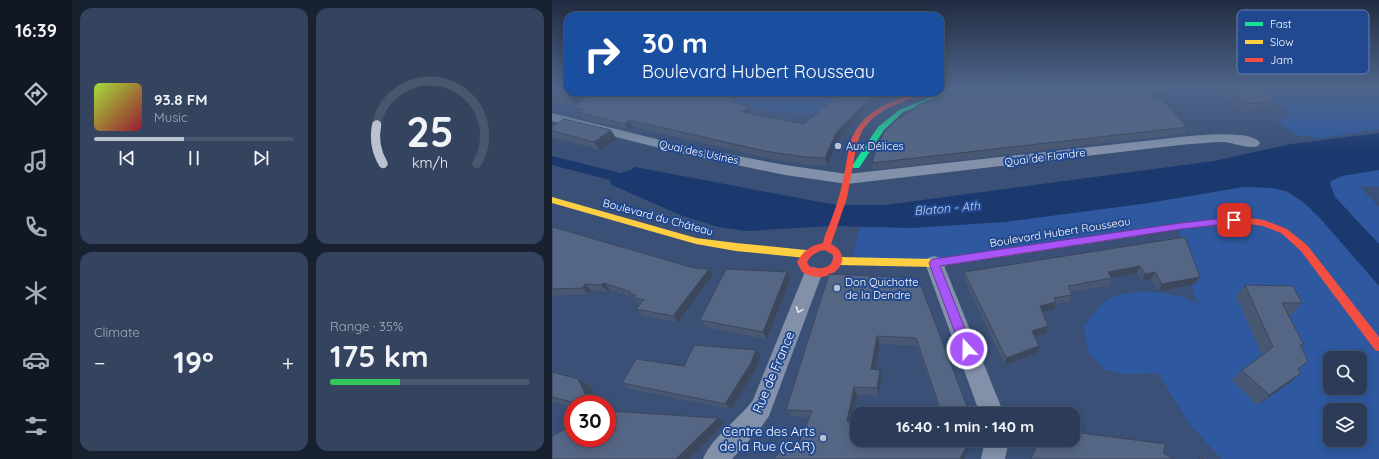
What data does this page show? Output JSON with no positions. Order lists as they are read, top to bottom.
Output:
{
  "streets": {
    "street": [
      "Quai des Usines",
      "Quai de Flandre",
      "Boulevard du Château",
      "Boulevard Hubert Rousseau",
      "Rue de France"
    ]
  },
  "crossings": [
    ["Quai des Usines", "Quai de Flandre"],
    ["Boulevard du Château", "Boulevard Hubert Rousseau"],
    ["Boulevard du Château", "Rue de France"],
    ["Boulevard Hubert Rousseau", "Rue de France"]
  ],
  "one_way": ["Rue de France"],
  "water": ["Blaton - Ath"],
  "places": ["Aux Délices", "Don Quichotte de la Dendre", "Centre des Arts de la Rue (CAR)"],
  "legend": ["Fast", "Slow", "Jam"],
  "page": {
    "tabs": "16:39",
    "turn": ["30 m", "Boulevard Hubert Rousseau"],
    "song": ["93.8 FM", "Music"],
    "tile": [
      "Climate",
      ["Range · 35%", "175 km"]
    ],
    "heat": ["−", "19°", "+"],
    "limit": "30",
    "trip": "16:40 · 1 min · 140 m",
    "gauge": ["25", "km/h"]
  }
}
